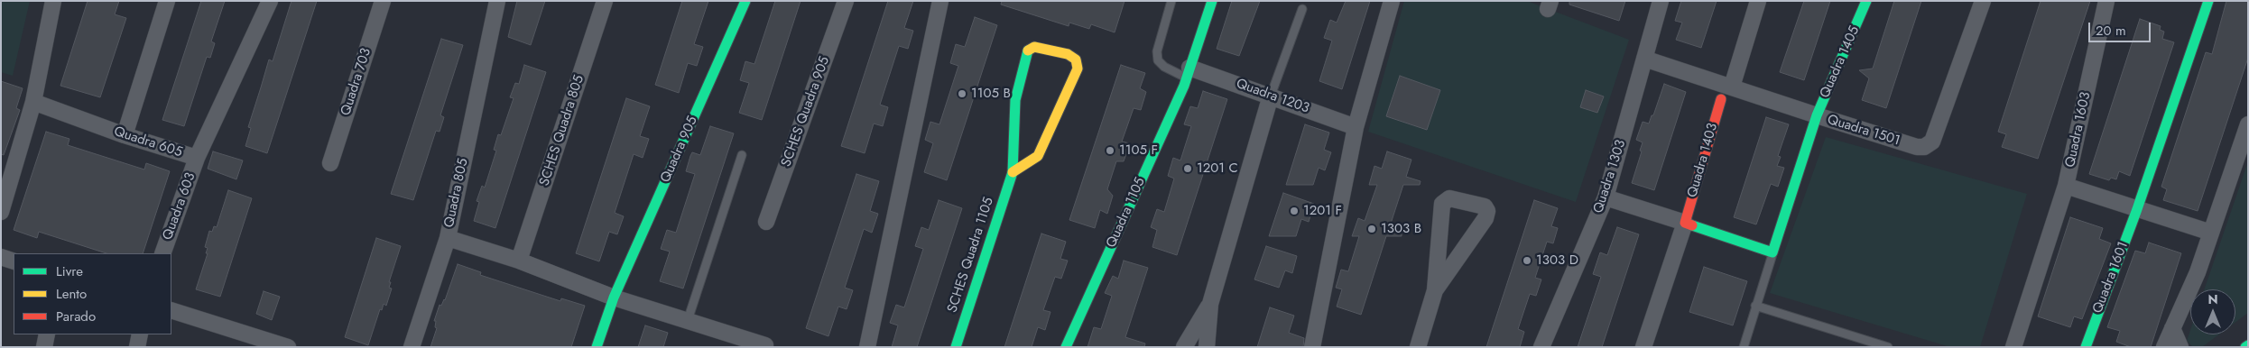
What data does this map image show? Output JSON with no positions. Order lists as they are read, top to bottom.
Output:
{
  "streets": {
    "street": [
      "Quadra 1405",
      "Quadra 703",
      "Quadra 1203",
      "SCHES Quadra 905",
      "Quadra 1603",
      "SCHES Quadra 805",
      "Quadra 1501",
      "Quadra 605",
      "Quadra 905",
      "Quadra 1403",
      "Quadra 1303",
      "Quadra 805",
      "Quadra 603",
      "Quadra 1105",
      "SCHES Quadra 1105",
      "Quadra 1601"
    ]
  },
  "crossings": [
    ["Quadra 1405", "Quadra 1501"],
    ["Quadra 1405", "Quadra 1303"],
    ["Quadra 1203", "Quadra 1105"],
    ["Quadra 1603", "Quadra 1601"],
    ["SCHES Quadra 805", "Quadra 805"],
    ["Quadra 605", "Quadra 603"],
    ["Quadra 905", "Quadra 805"]
  ],
  "places": [
    "1105 B",
    "1105 F",
    "1201 C",
    "1201 F",
    "1303 B",
    "1303 D"
  ],
  "legend": ["Livre", "Lento", "Parado"],
  "scale_bar": "20 m",
  "north": "top"
}
